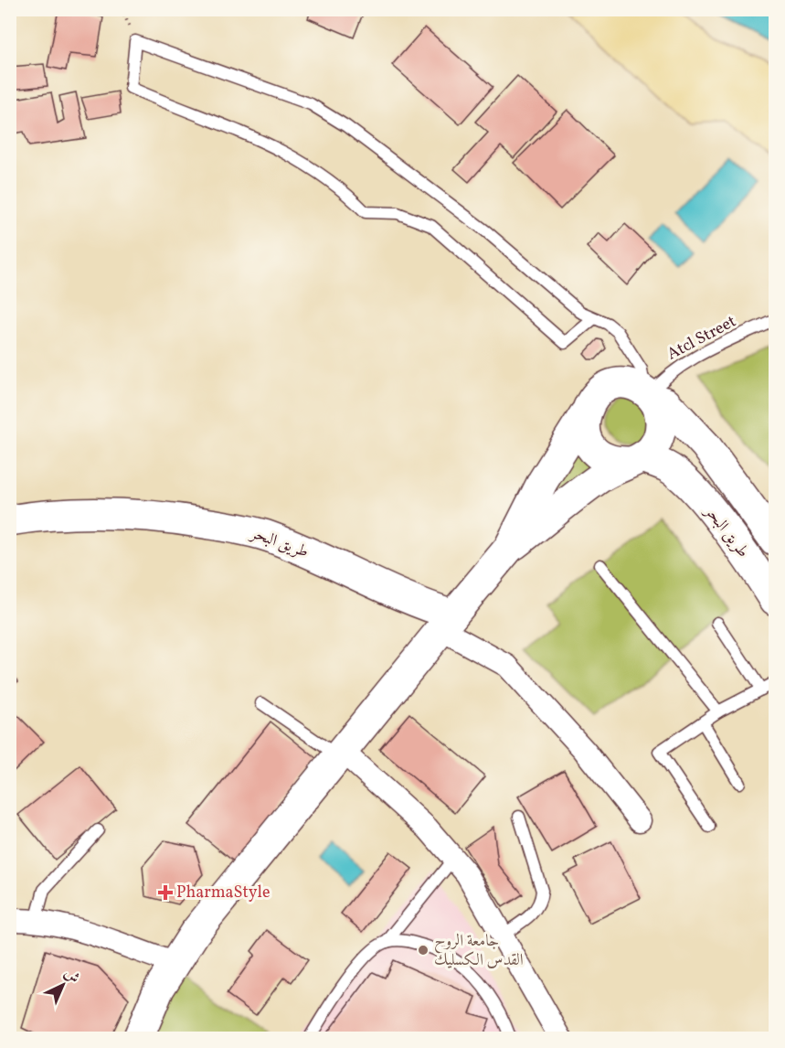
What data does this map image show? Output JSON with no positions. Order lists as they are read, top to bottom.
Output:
{
  "streets": {
    "main road": ["طريق البحر"],
    "lane": ["Atcl Street"]
  },
  "crossings": [
    ["Atcl Street", "طريق البحر"]
  ],
  "places": {
    "health": ["PharmaStyle"],
    "other": ["جامعة الروح القدس الكسليك"]
  },
  "north": "top right"
}
